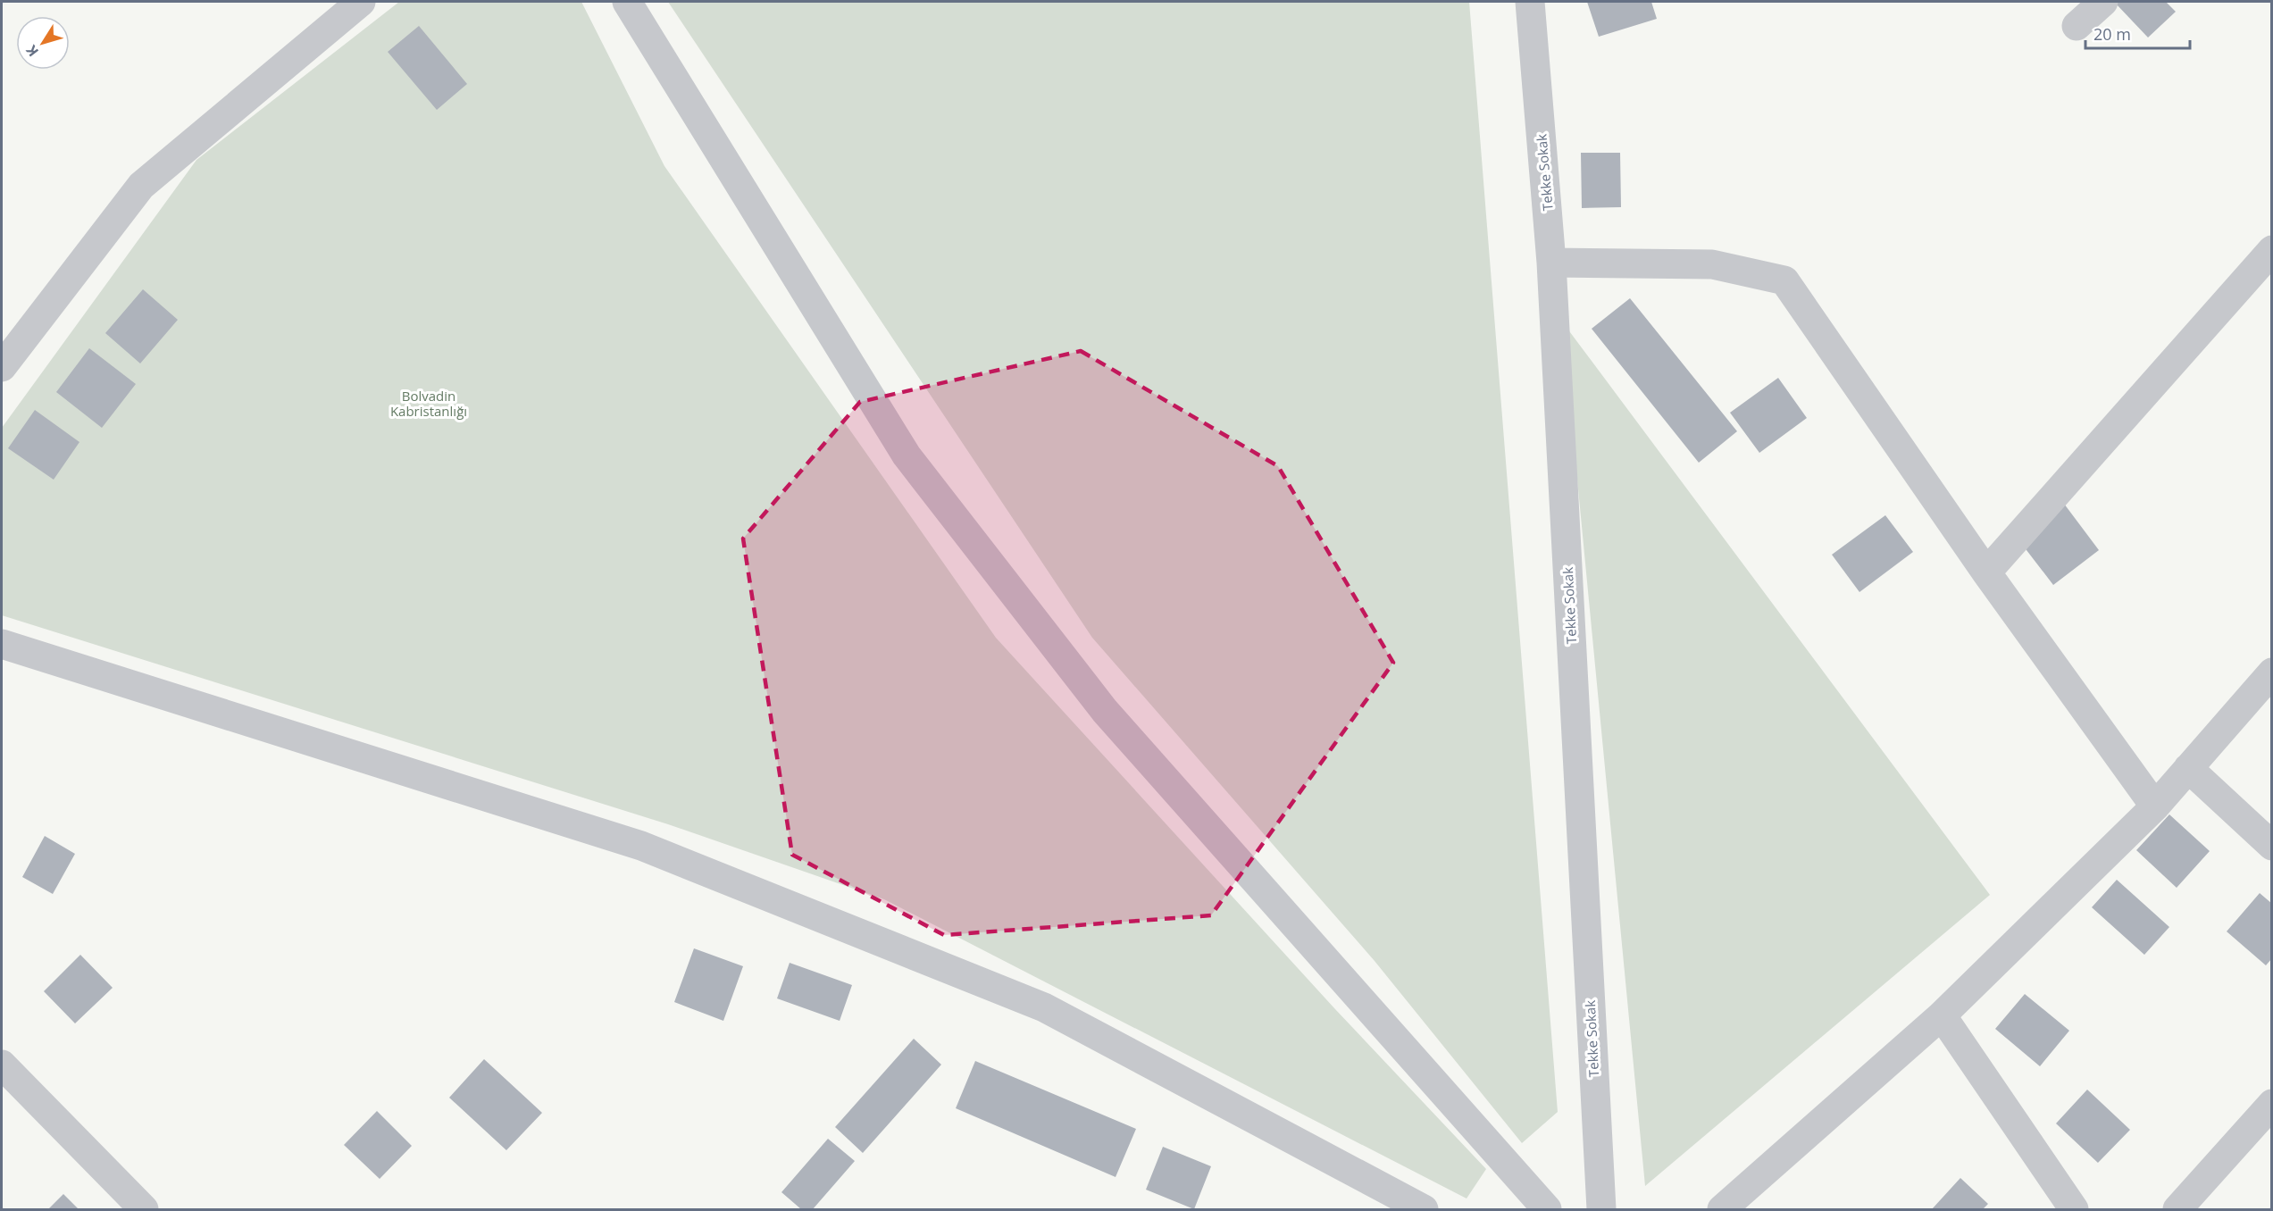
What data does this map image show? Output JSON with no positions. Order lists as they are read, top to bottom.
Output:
{
  "streets": {
    "street": ["Tekke Sokak"]
  },
  "parks": ["Bolvadin Kabristanlığı"],
  "scale_bar": "20 m",
  "north": "bottom left"
}
